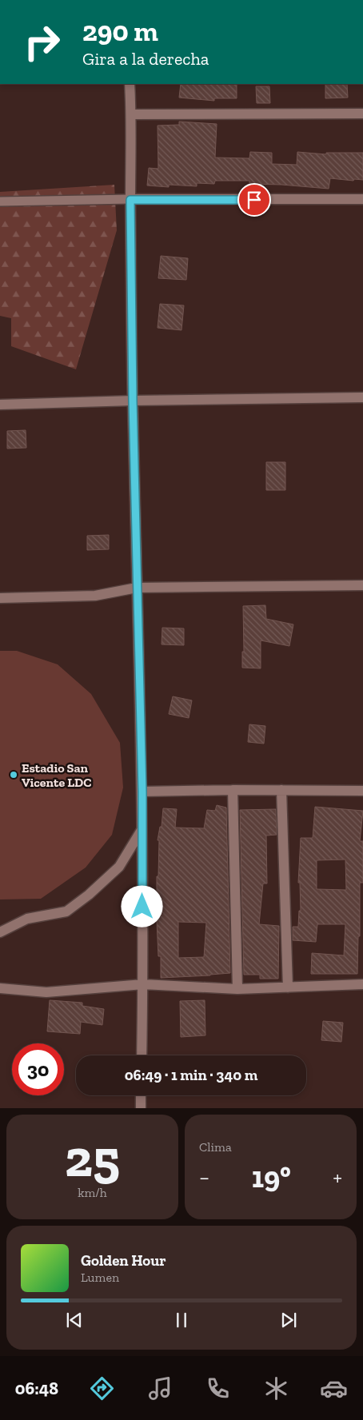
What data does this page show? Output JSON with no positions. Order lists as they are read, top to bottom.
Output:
{
  "places": ["Estadio San Vicente LDC"],
  "page": {
    "turn": ["290 m", "Gira a la derecha"],
    "limit": "30",
    "trip": "06:49 · 1 min · 340 m",
    "tile": [
      ["25", "km/h"],
      "Clima"
    ],
    "heat": ["−", "19°", "+"],
    "song": ["Golden Hour", "Lumen"],
    "tabs": "06:48"
  }
}
